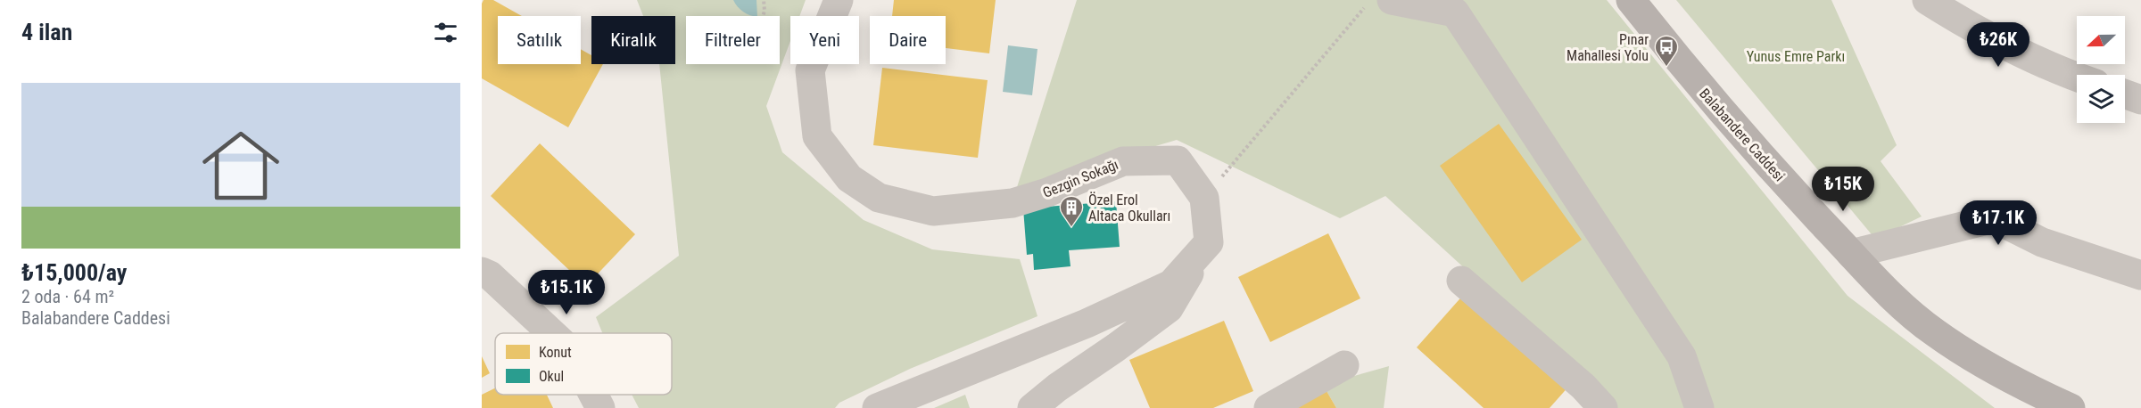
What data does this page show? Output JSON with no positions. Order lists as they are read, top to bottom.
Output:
{
  "streets": {
    "main road": ["Balabandere Caddesi"],
    "street": ["Gezgin Sokağı"]
  },
  "parks": ["Yunus Emre Parkı"],
  "places": {
    "bus stop": ["Pınar Mahallesi Yolu"],
    "building": ["Özel Erol Altaca Okulları"]
  },
  "legend": ["Konut", "Okul"],
  "north": "left",
  "page": {
    "heading": "4 ilan",
    "chip": [
      "Satılık",
      "Kiralık",
      "Filtreler",
      "Yeni",
      "Daire"
    ],
    "price": [
      "₺26K",
      "₺15K",
      "₺17.1K",
      "₺15.1K"
    ],
    "list": [
      {
        "name": "₺15,000/ay",
        "note": "2 oda · 64 m² · Balabandere Caddesi"
      }
    ]
  }
}
